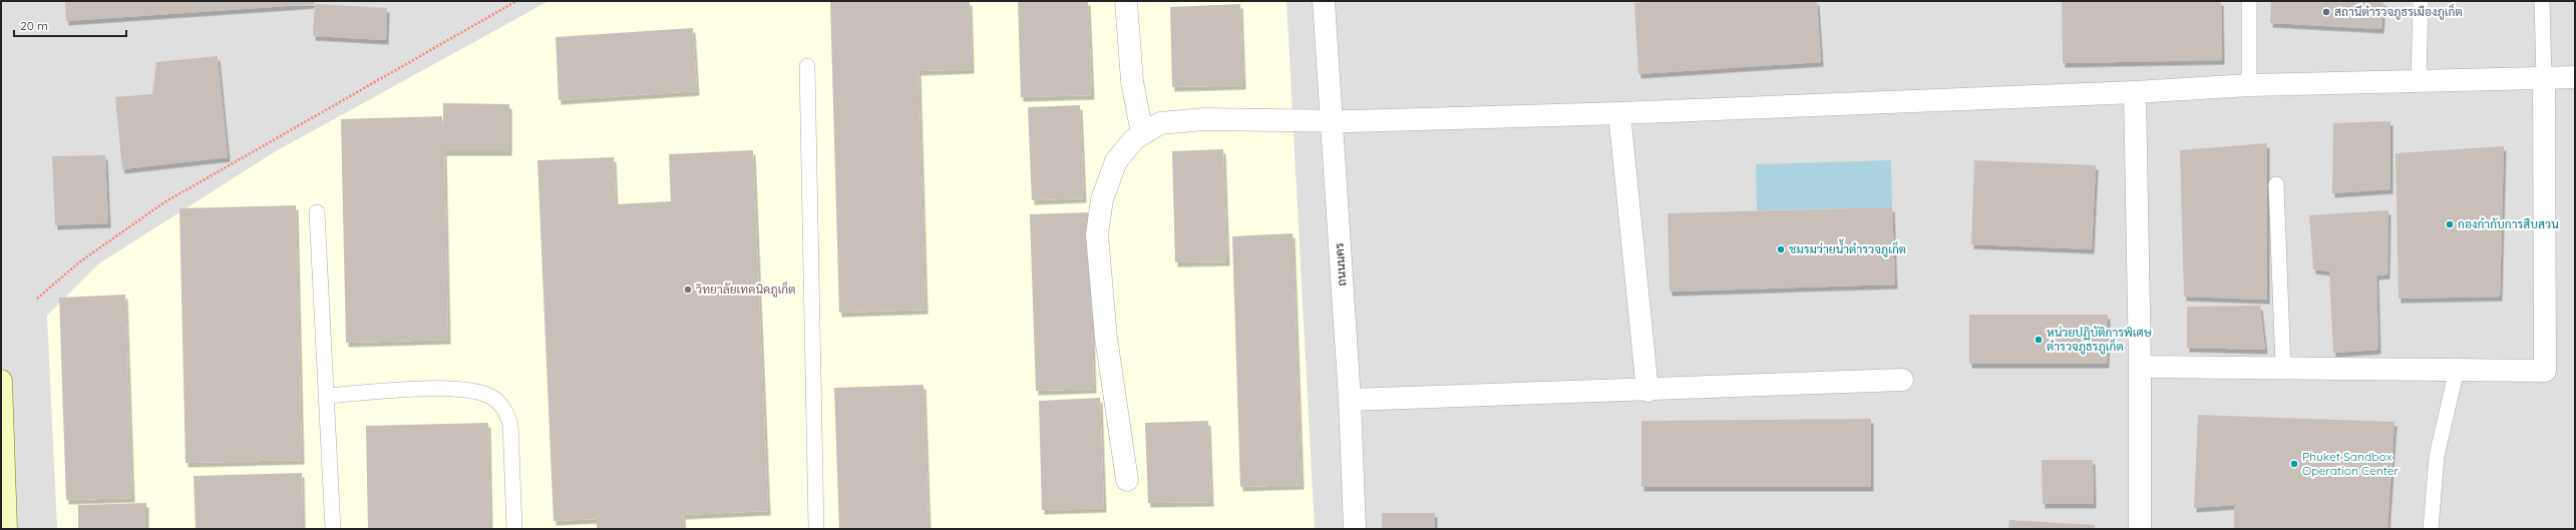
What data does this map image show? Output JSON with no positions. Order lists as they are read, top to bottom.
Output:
{
  "streets": {
    "street": ["ถนนนคร"]
  },
  "places": [
    "สถานีตำรวจภูธรเมืองภูเก็ต",
    "กองกำกับการสืบสวน",
    "ชมรมว่ายน้ำตำรวจภูเก็ต",
    "วิทยาลัยเทคนิคภูเก็ต",
    "หน่วยปฏิบัติการพิเศษ ตำรวจภูธรภูเก็ต",
    "Phuket Sandbox Operation Center"
  ],
  "scale_bar": "20 m"
}
